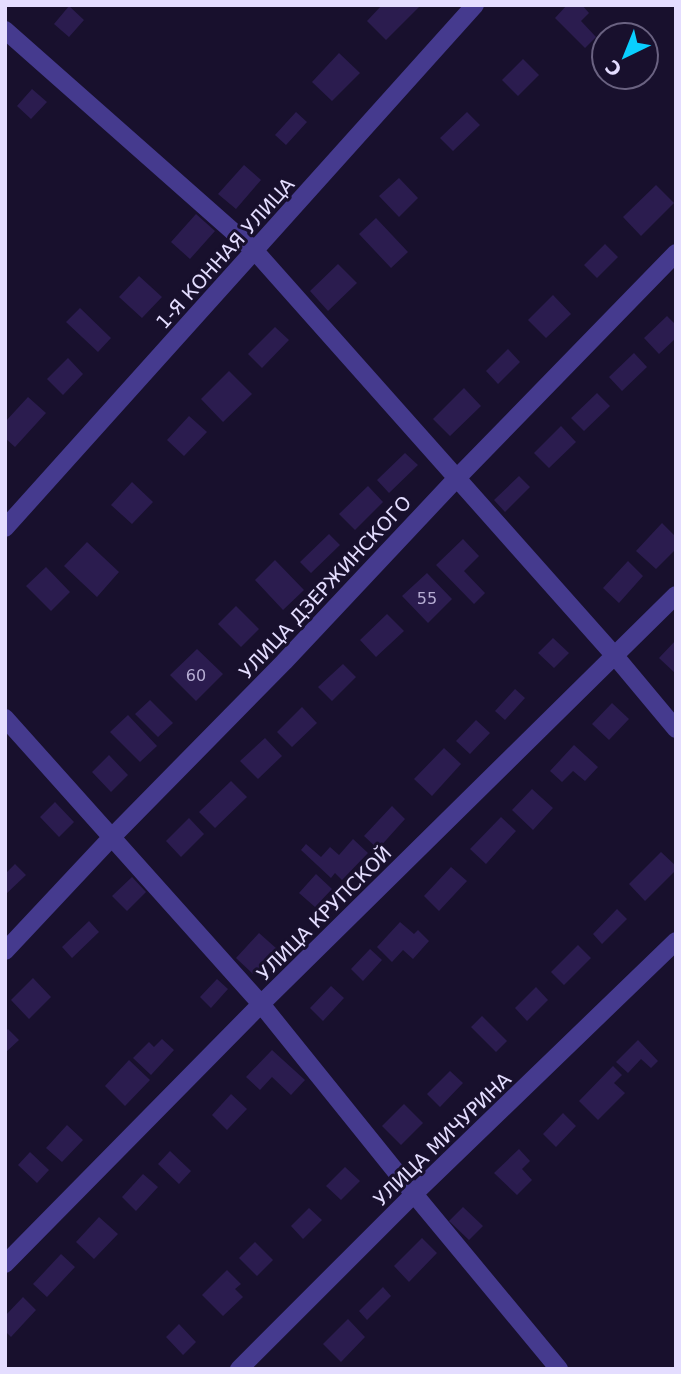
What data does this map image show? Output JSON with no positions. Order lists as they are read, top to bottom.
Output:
{
  "streets": {
    "street": [
      "1-Я КОННАЯ УЛИЦА",
      "УЛИЦА ДЗЕРЖИНСКОГО",
      "УЛИЦА КРУПСКОЙ",
      "УЛИЦА МИЧУРИНА"
    ]
  },
  "house_numbers": ["55", "60"],
  "north": "bottom left"
}
